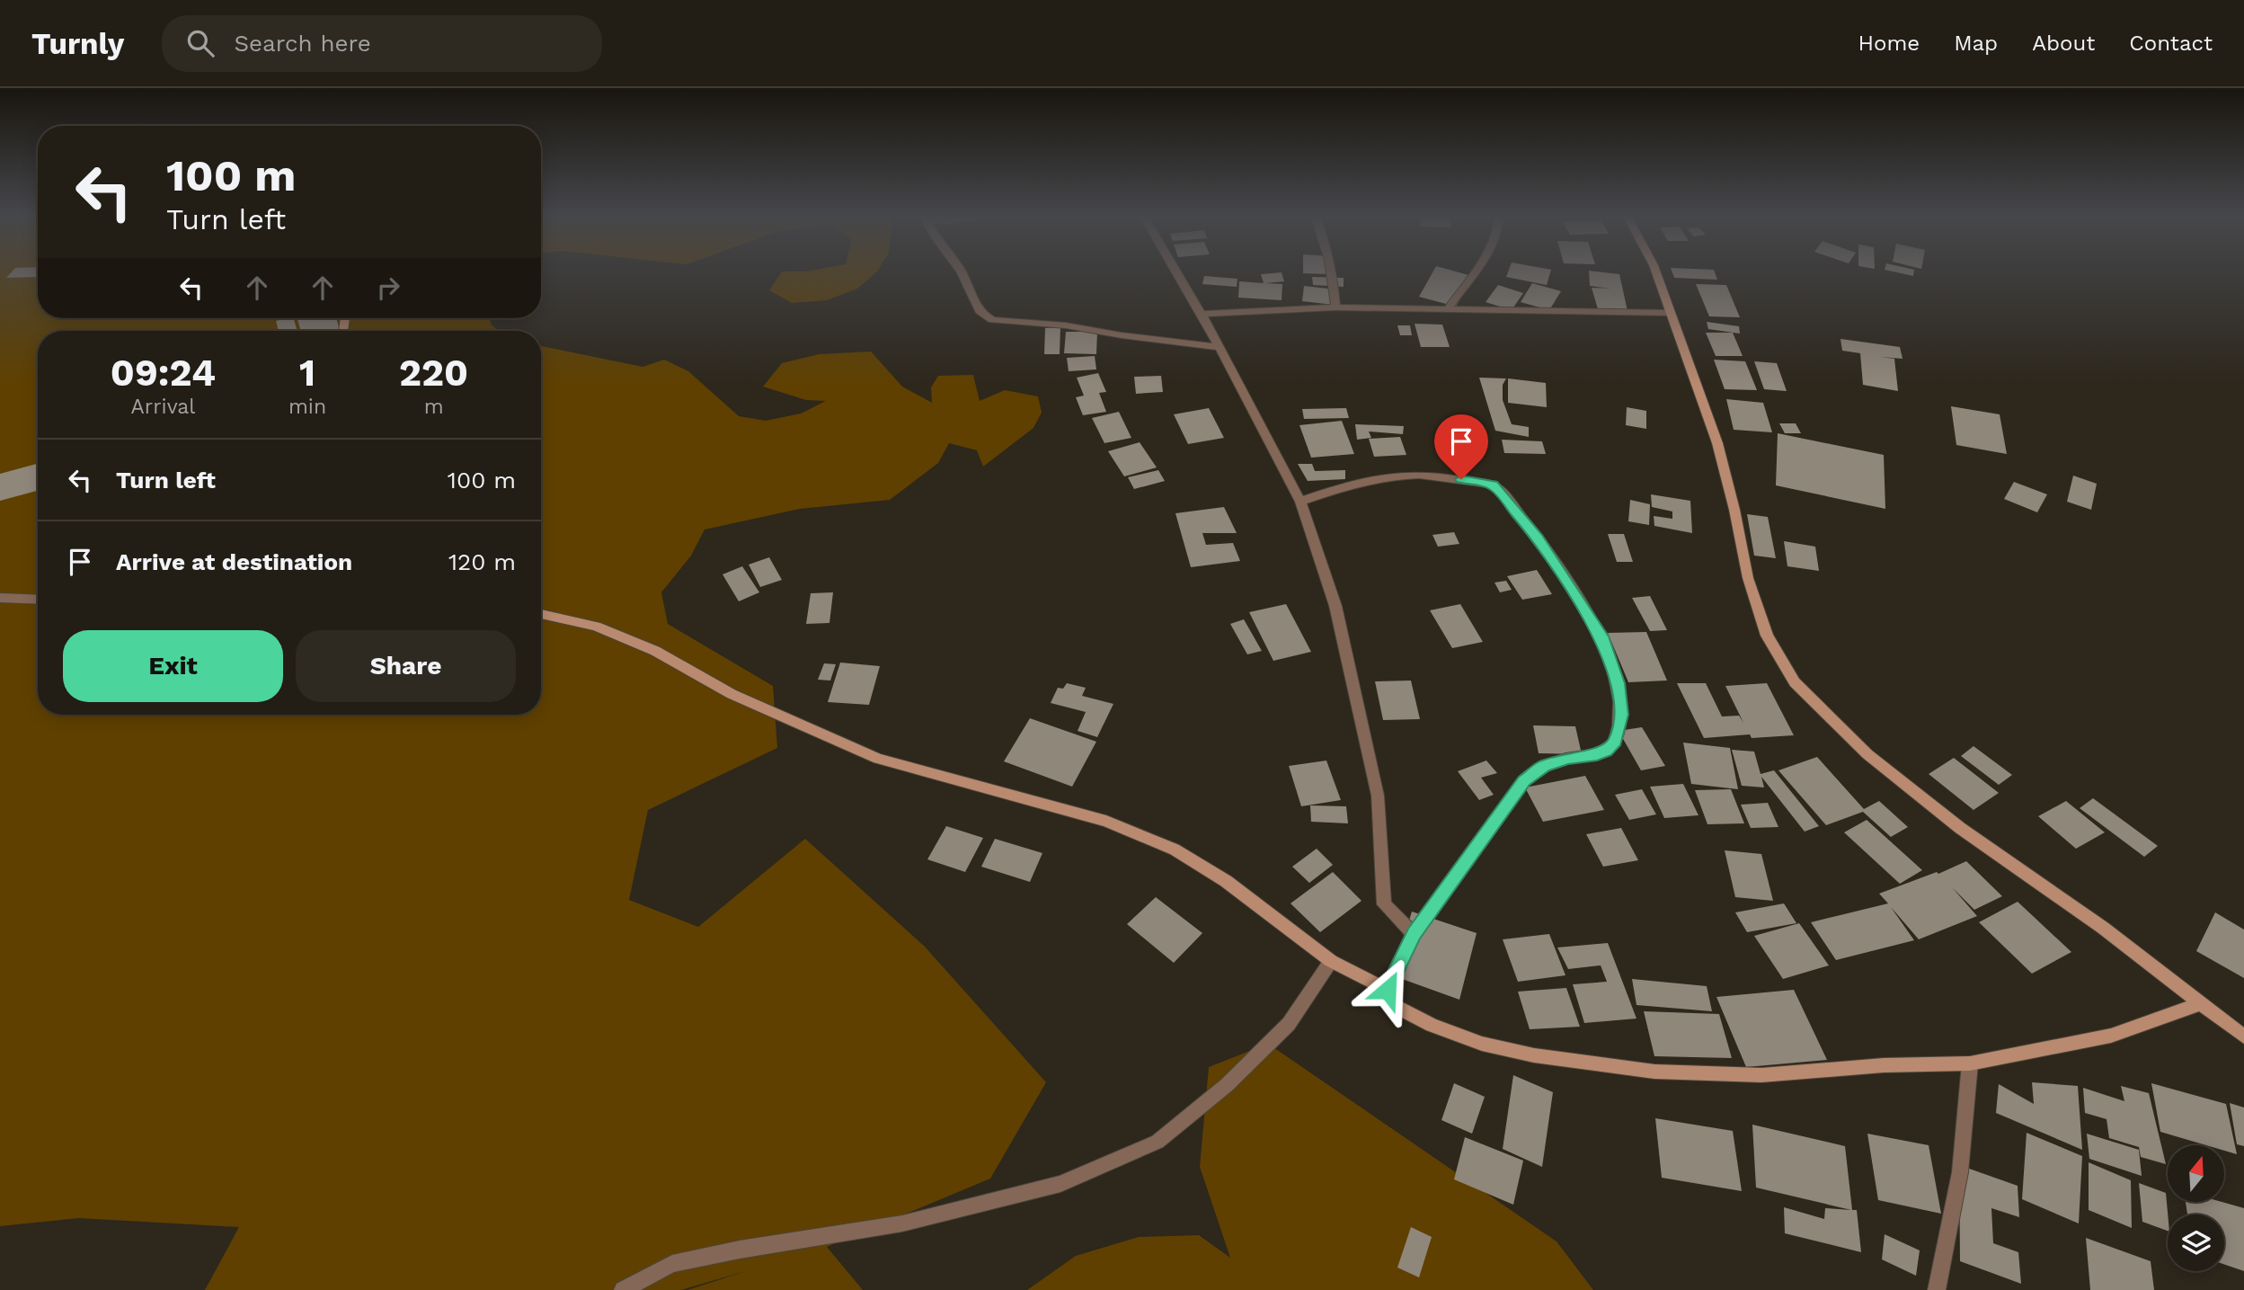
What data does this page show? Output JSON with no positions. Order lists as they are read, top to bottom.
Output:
{
  "north": "top",
  "page": {
    "header": "Turnly",
    "search": "Search here",
    "nav": [
      "Home",
      "Map",
      "About",
      "Contact"
    ],
    "turn": ["100 m", "Turn left"],
    "eta": [
      "09:24",
      "Arrival",
      "1",
      "min",
      "220",
      "m"
    ],
    "list": [
      {
        "name": "Turn left",
        "value": "100 m"
      },
      {
        "name": "Arrive at destination",
        "value": "120 m"
      }
    ],
    "buttons": ["Exit", "Share"]
  }
}
